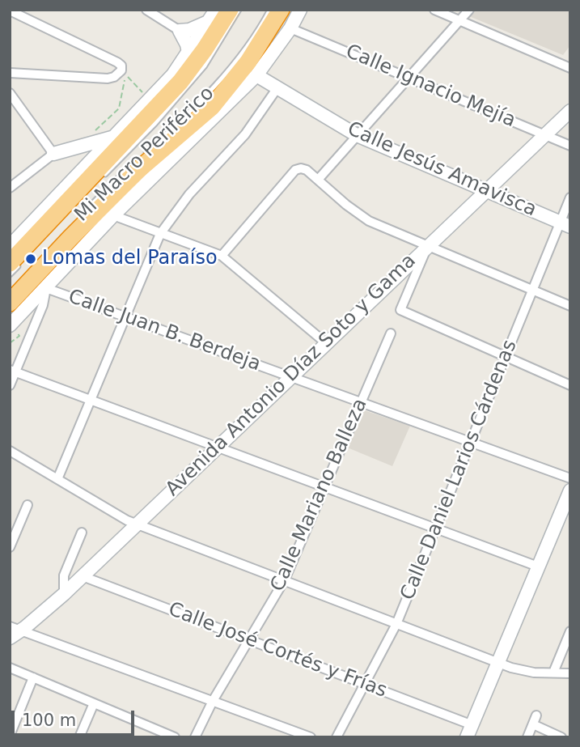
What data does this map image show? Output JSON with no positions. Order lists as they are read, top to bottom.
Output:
{
  "streets": {
    "street": [
      "Calle Ignacio Mejía",
      "Calle Jesús Amavisca",
      "Calle Juan B. Berdeja",
      "Avenida Antonio Díaz Soto y Gama",
      "Calle Daniel Larios Cárdenas",
      "Calle Mariano Balleza",
      "Calle José Cortés y Frías"
    ],
    "lane": ["Mi Macro Periférico"]
  },
  "crossings": [
    ["Calle Ignacio Mejía", "Avenida Antonio Díaz Soto y Gama"],
    ["Calle Jesús Amavisca", "Avenida Antonio Díaz Soto y Gama"],
    ["Calle Jesús Amavisca", "Calle Daniel Larios Cárdenas"],
    ["Calle Juan B. Berdeja", "Avenida Antonio Díaz Soto y Gama"],
    ["Calle Juan B. Berdeja", "Calle Daniel Larios Cárdenas"],
    ["Calle Juan B. Berdeja", "Calle Mariano Balleza"],
    ["Avenida Antonio Díaz Soto y Gama", "Calle José Cortés y Frías"],
    ["Calle Daniel Larios Cárdenas", "Calle José Cortés y Frías"],
    ["Calle Mariano Balleza", "Calle José Cortés y Frías"]
  ],
  "places": ["Lomas del Paraíso"],
  "scale_bar": "100 m"
}
